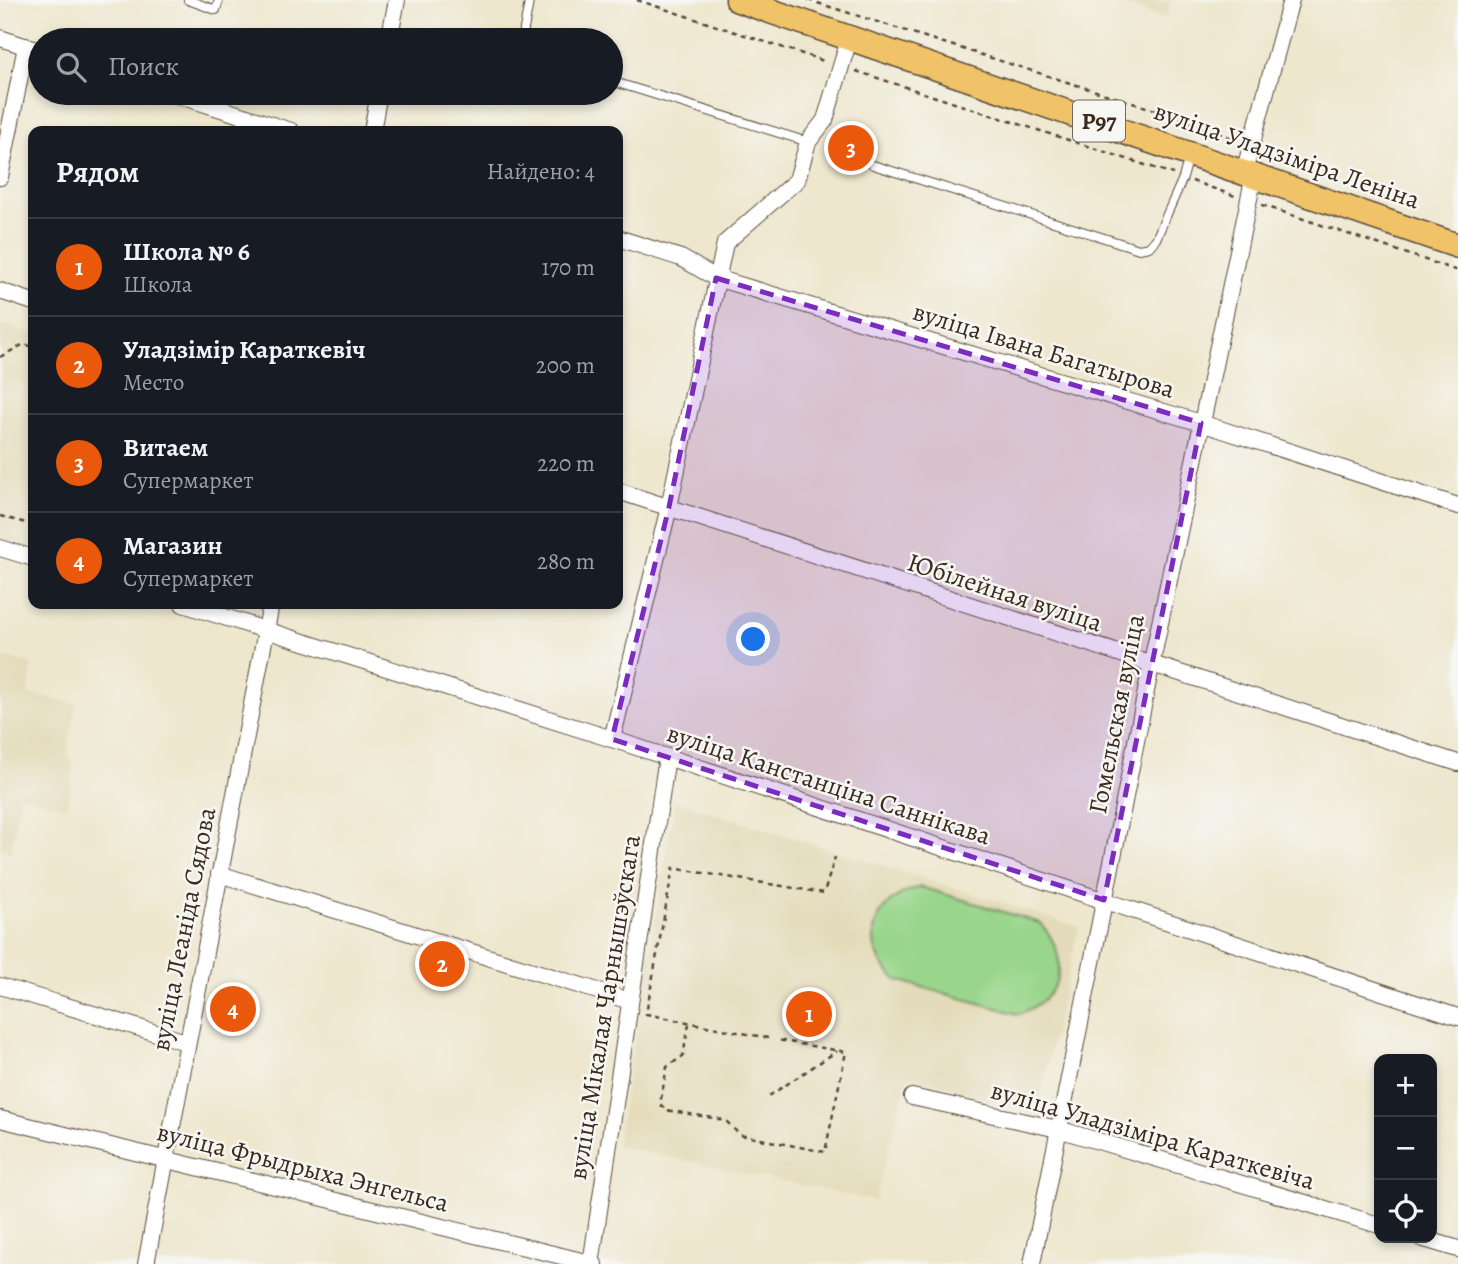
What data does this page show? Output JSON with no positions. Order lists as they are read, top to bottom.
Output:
{
  "streets": {
    "main road": ["Р97", "вуліца Уладзіміра Леніна"],
    "street": [
      "вуліца Івана Багатырова",
      "Юбілейная вуліца",
      "Гомельская вуліца",
      "вуліца Канстанціна Саннікава",
      "вуліца Леаніда Сядова",
      "вуліца Мікалая Чарнышэўскага",
      "вуліца Уладзіміра Караткевіча",
      "вуліца Фрыдрыха Энгельса"
    ]
  },
  "crossings": [
    ["вуліца Уладзіміра Леніна", "Гомельская вуліца"],
    ["вуліца Івана Багатырова", "Гомельская вуліца"],
    ["Юбілейная вуліца", "Гомельская вуліца"],
    ["Гомельская вуліца", "вуліца Канстанціна Саннікава"],
    ["Гомельская вуліца", "вуліца Уладзіміра Караткевіча"],
    ["вуліца Канстанціна Саннікава", "вуліца Леаніда Сядова"],
    ["вуліца Канстанціна Саннікава", "вуліца Мікалая Чарнышэўскага"],
    ["вуліца Леаніда Сядова", "вуліца Фрыдрыха Энгельса"],
    ["вуліца Мікалая Чарнышэўскага", "вуліца Фрыдрыха Энгельса"]
  ],
  "page": {
    "search": "Поиск",
    "pins": [
      "3",
      "2",
      "4",
      "1"
    ],
    "heading": ["Рядом", "Найдено: 4"],
    "list": [
      {
        "mark": "1",
        "name": "Школа № 6",
        "note": "Школа",
        "value": "170 m"
      },
      {
        "mark": "2",
        "name": "Уладзімір Караткевіч",
        "note": "Место",
        "value": "200 m"
      },
      {
        "mark": "3",
        "name": "Витаем",
        "note": "Супермаркет",
        "value": "220 m"
      },
      {
        "mark": "4",
        "name": "Магазин",
        "note": "Супермаркет",
        "value": "280 m"
      }
    ],
    "map_buttons": ["+", "−"]
  }
}
